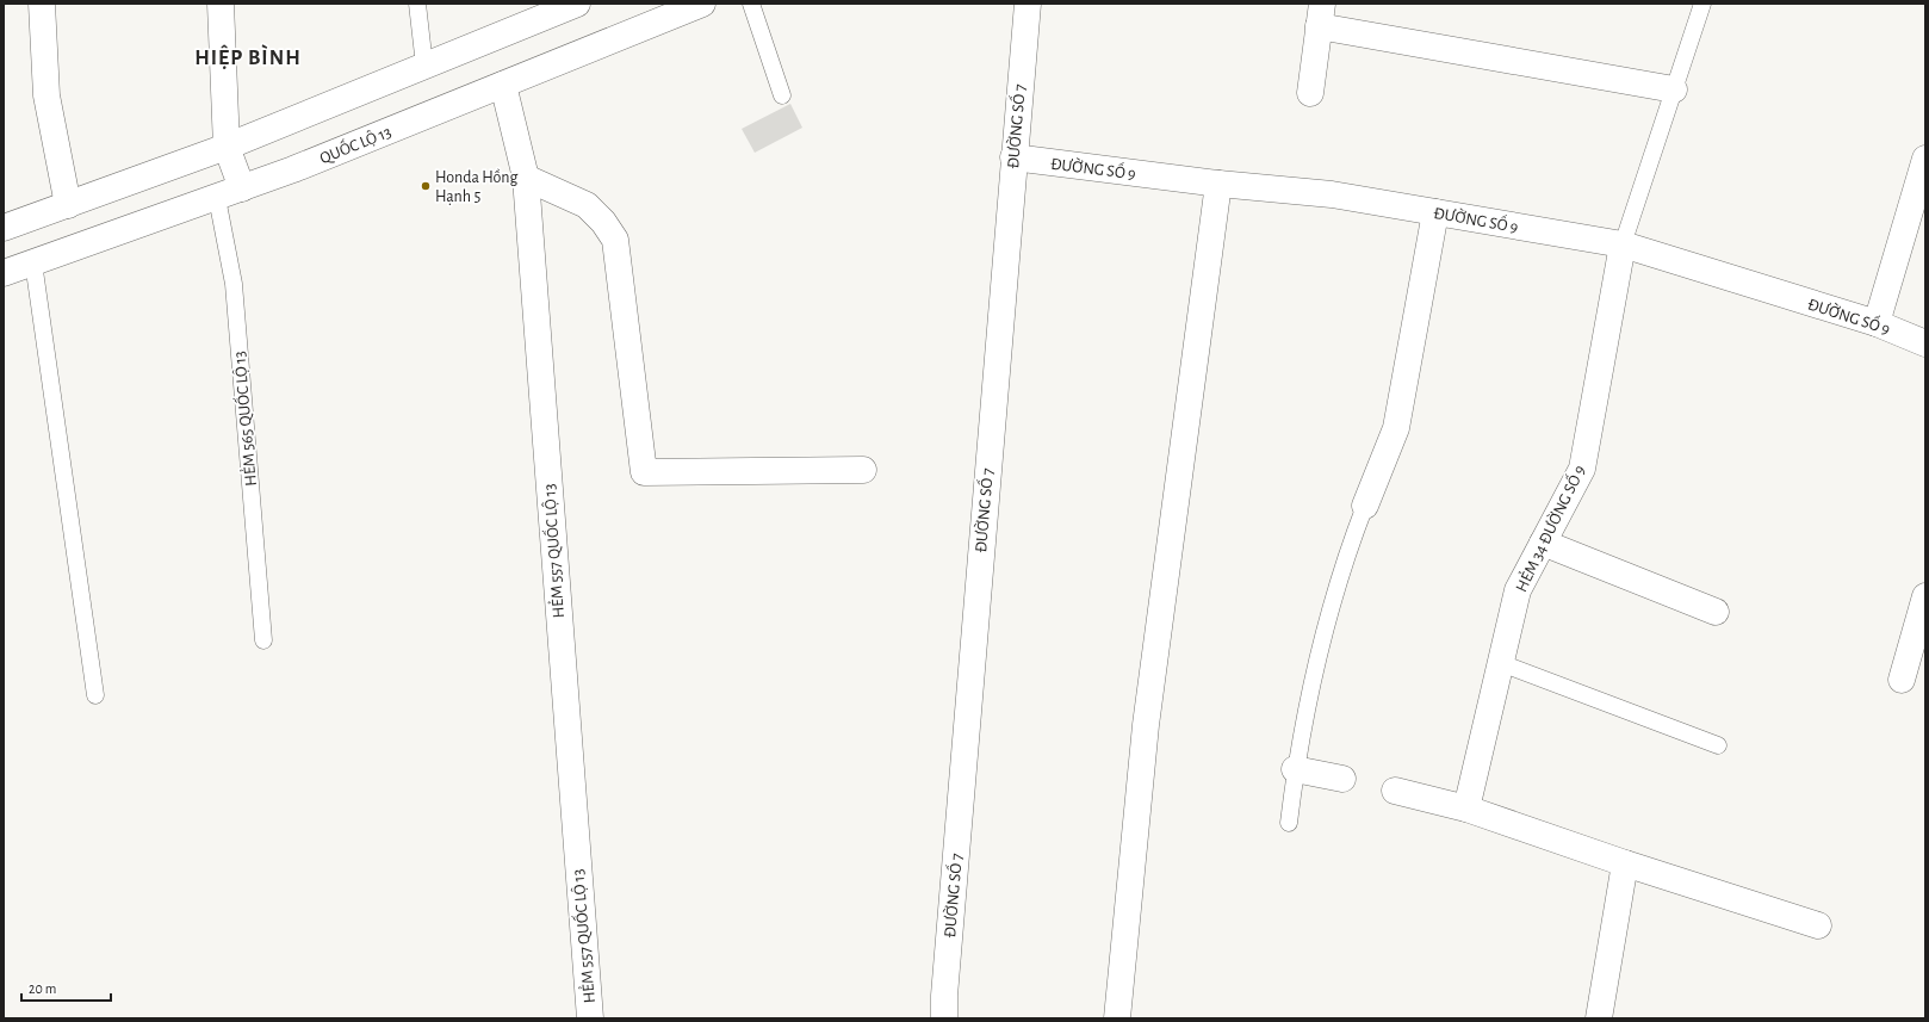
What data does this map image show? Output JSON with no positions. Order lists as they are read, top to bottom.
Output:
{
  "streets": {
    "main road": [
      "ĐƯỜNG SỐ 7",
      "QUỐC LỘ 13",
      "ĐƯỜNG SỐ 9",
      "HẺM 34 ĐƯỜNG SỐ 9",
      "HẺM 557 QUỐC LỘ 13"
    ],
    "lane": ["HẺM 565 QUỐC LỘ 13"]
  },
  "crossings": [
    ["ĐƯỜNG SỐ 7", "ĐƯỜNG SỐ 9"],
    ["QUỐC LỘ 13", "HẺM 565 QUỐC LỘ 13"],
    ["QUỐC LỘ 13", "HẺM 557 QUỐC LỘ 13"],
    ["ĐƯỜNG SỐ 9", "HẺM 34 ĐƯỜNG SỐ 9"]
  ],
  "districts": ["HIỆP BÌNH"],
  "places": ["Honda Hồng Hạnh 5"],
  "scale_bar": "20 m"
}
